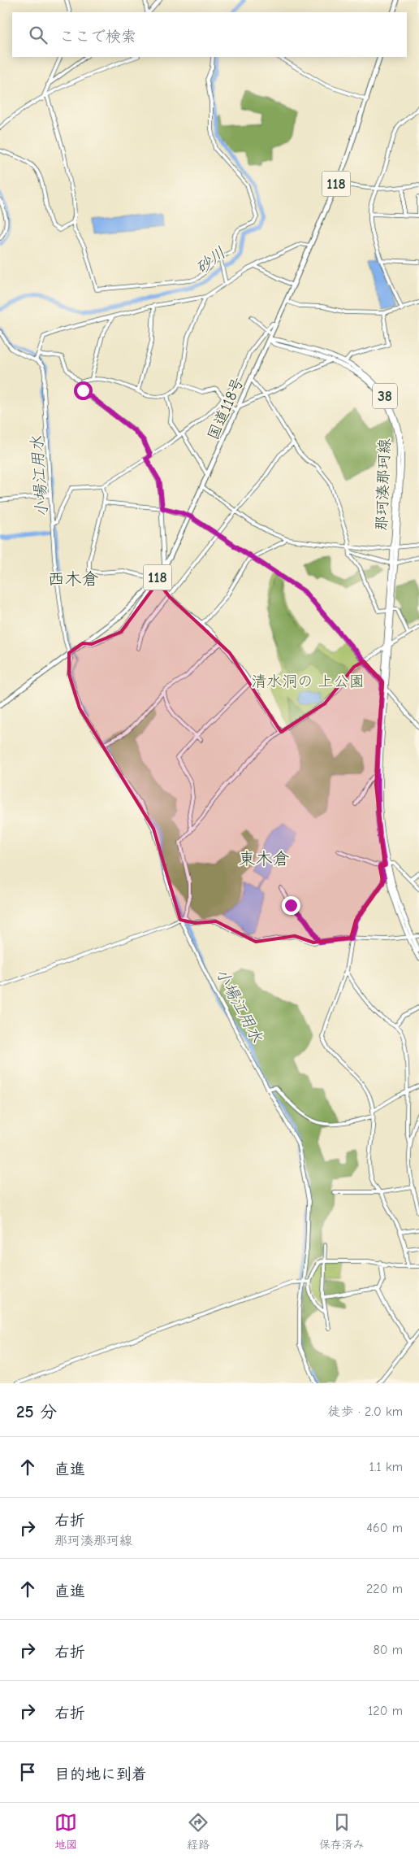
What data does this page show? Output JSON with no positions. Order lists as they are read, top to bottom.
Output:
{
  "streets": {
    "highway": ["118", "国道118号"],
    "main road": ["38", "那珂湊那珂線"]
  },
  "crossings": [
    ["国道118号", "那珂湊那珂線"]
  ],
  "districts": ["西木倉", "東木倉"],
  "water": ["砂川", "小場江用水"],
  "parks": ["清水洞の 上公園"],
  "page": {
    "search": "ここで検索",
    "heading": ["25 分", "徒歩 · 2.0 km"],
    "list": [
      ["直進", "1.1 km"],
      ["右折", "那珂湊那珂線", "460 m"],
      ["直進", "220 m"],
      ["右折", "80 m"],
      ["右折", "120 m"],
      "目的地に到着"
    ],
    "nav": ["地図", "経路", "保存済み"]
  }
}
